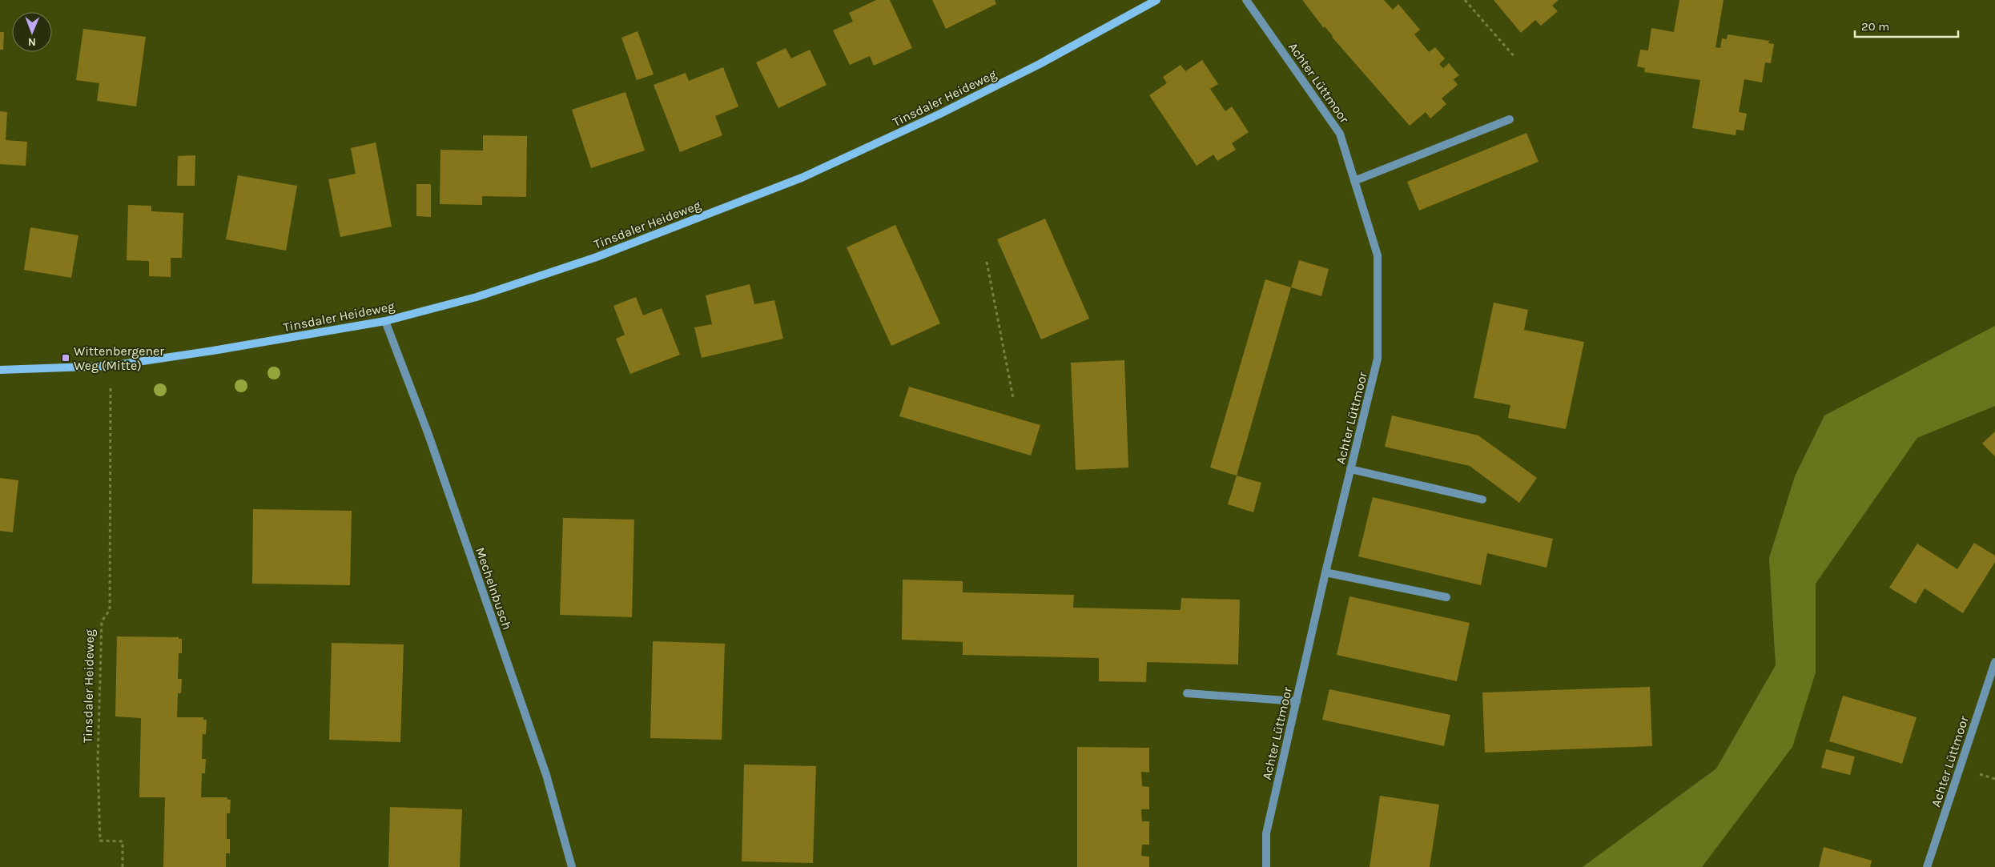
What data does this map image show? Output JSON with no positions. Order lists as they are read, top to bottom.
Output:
{
  "streets": {
    "street": ["Achter Lüttmoor", "Tinsdaler Heideweg", "Mechelnbusch"]
  },
  "crossings": [
    ["Tinsdaler Heideweg", "Mechelnbusch"]
  ],
  "places": {
    "transit": ["Wittenbergener Weg (Mitte)"]
  },
  "scale_bar": "20 m",
  "north": "bottom"
}
